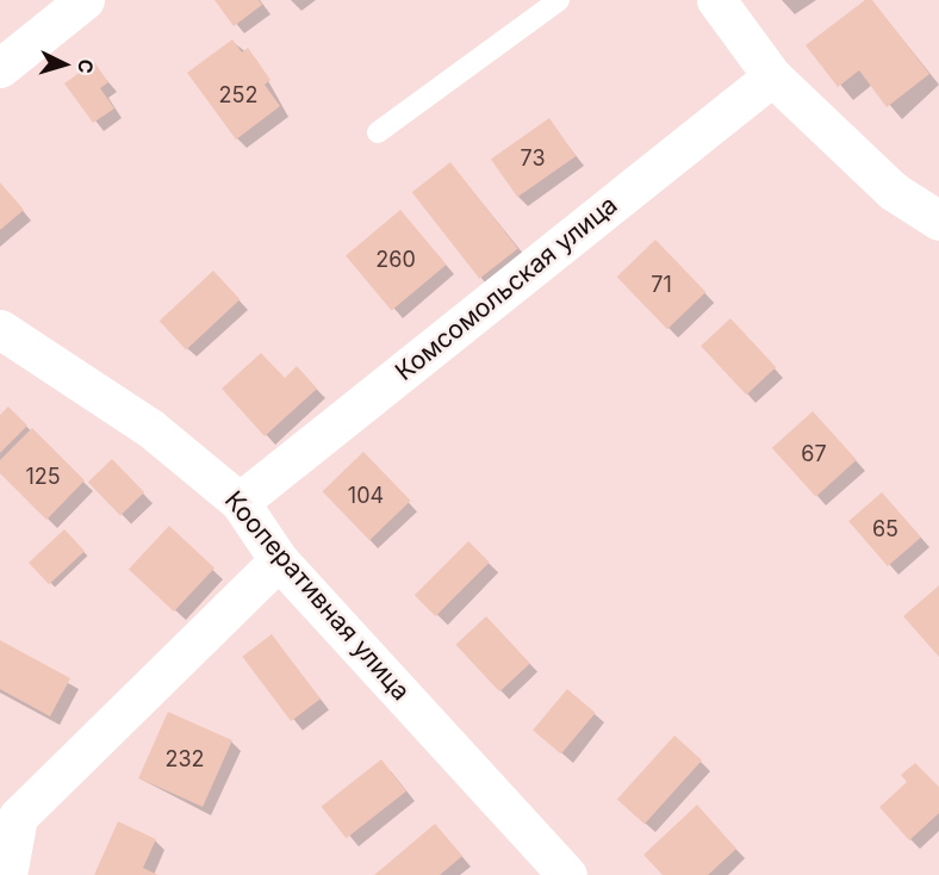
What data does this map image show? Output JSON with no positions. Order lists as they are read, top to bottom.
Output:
{
  "streets": {
    "street": ["Комсомольская улица", "Кооперативная улица"]
  },
  "crossings": [
    ["Комсомольская улица", "Кооперативная улица"]
  ],
  "house_numbers": [
    "252",
    "73",
    "260",
    "71",
    "67",
    "125",
    "104",
    "65",
    "232"
  ],
  "north": "right"
}
